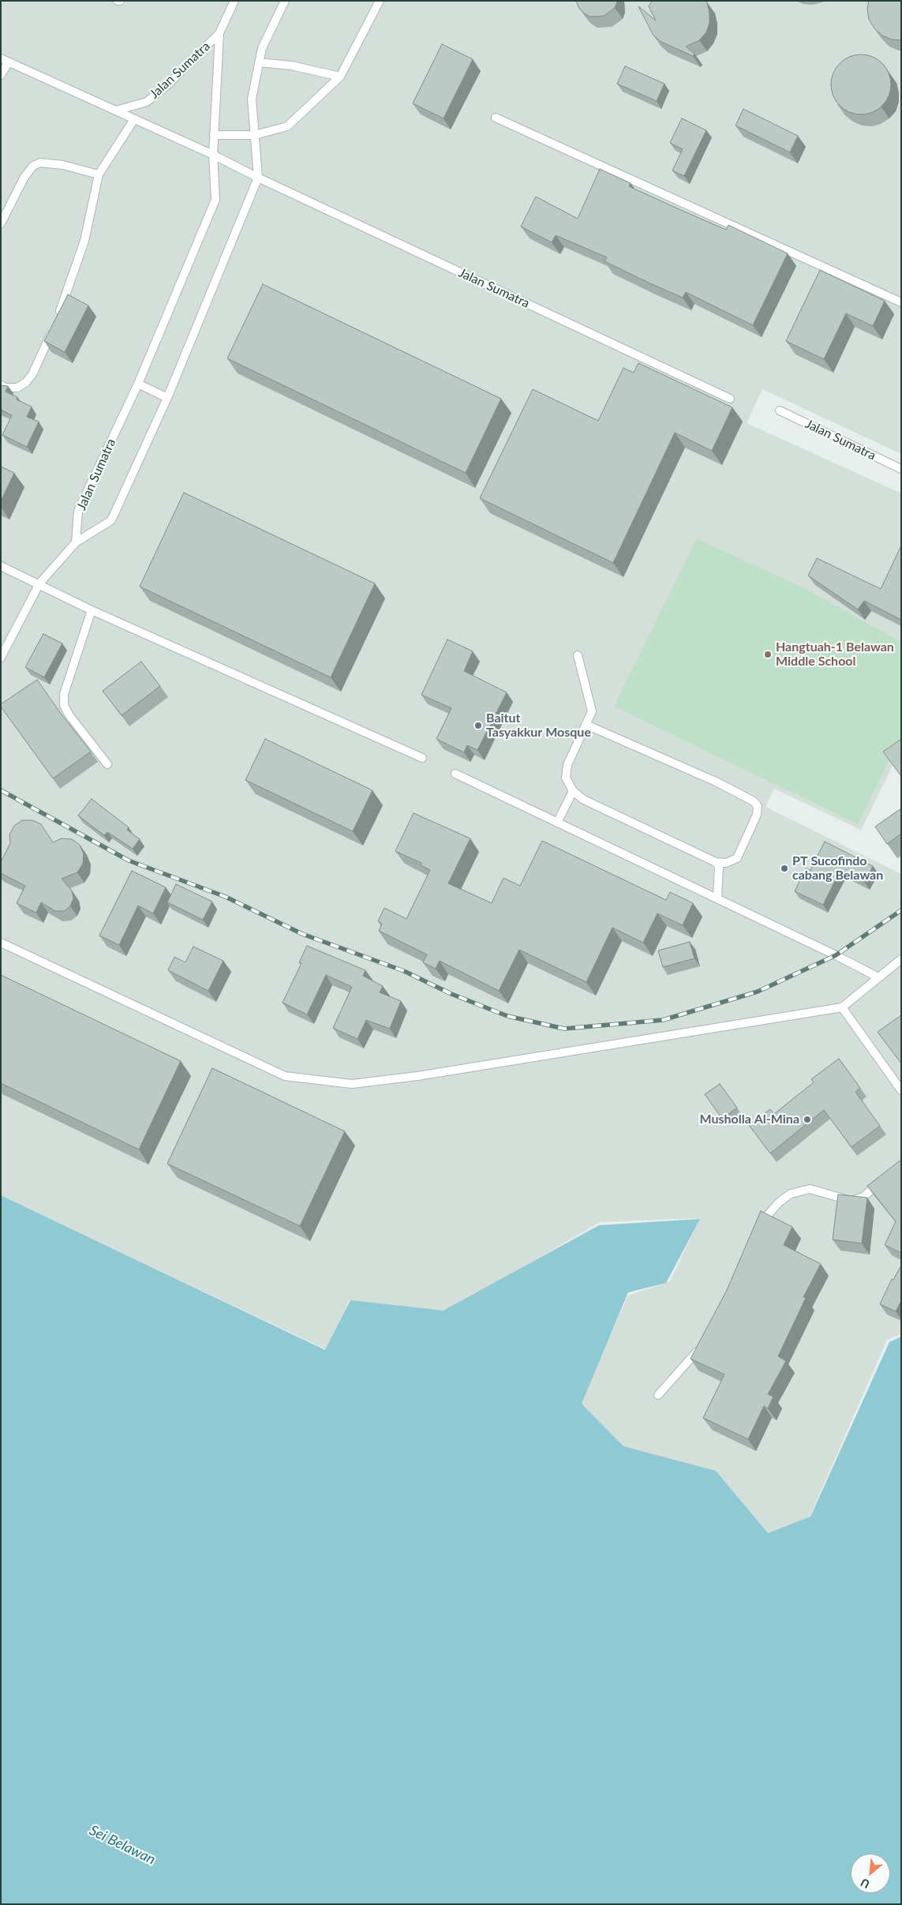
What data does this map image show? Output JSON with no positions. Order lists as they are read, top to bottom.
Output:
{
  "streets": {
    "lane": ["Jalan Sumatra"]
  },
  "water": ["Sei Belawan"],
  "places": [
    "Hangtuah-1 Belawan Middle School",
    "Baitut Tasyakkur Mosque",
    "PT Sucofindo cabang Belawan",
    "Musholla Al-Mina"
  ],
  "north": "bottom left"
}
